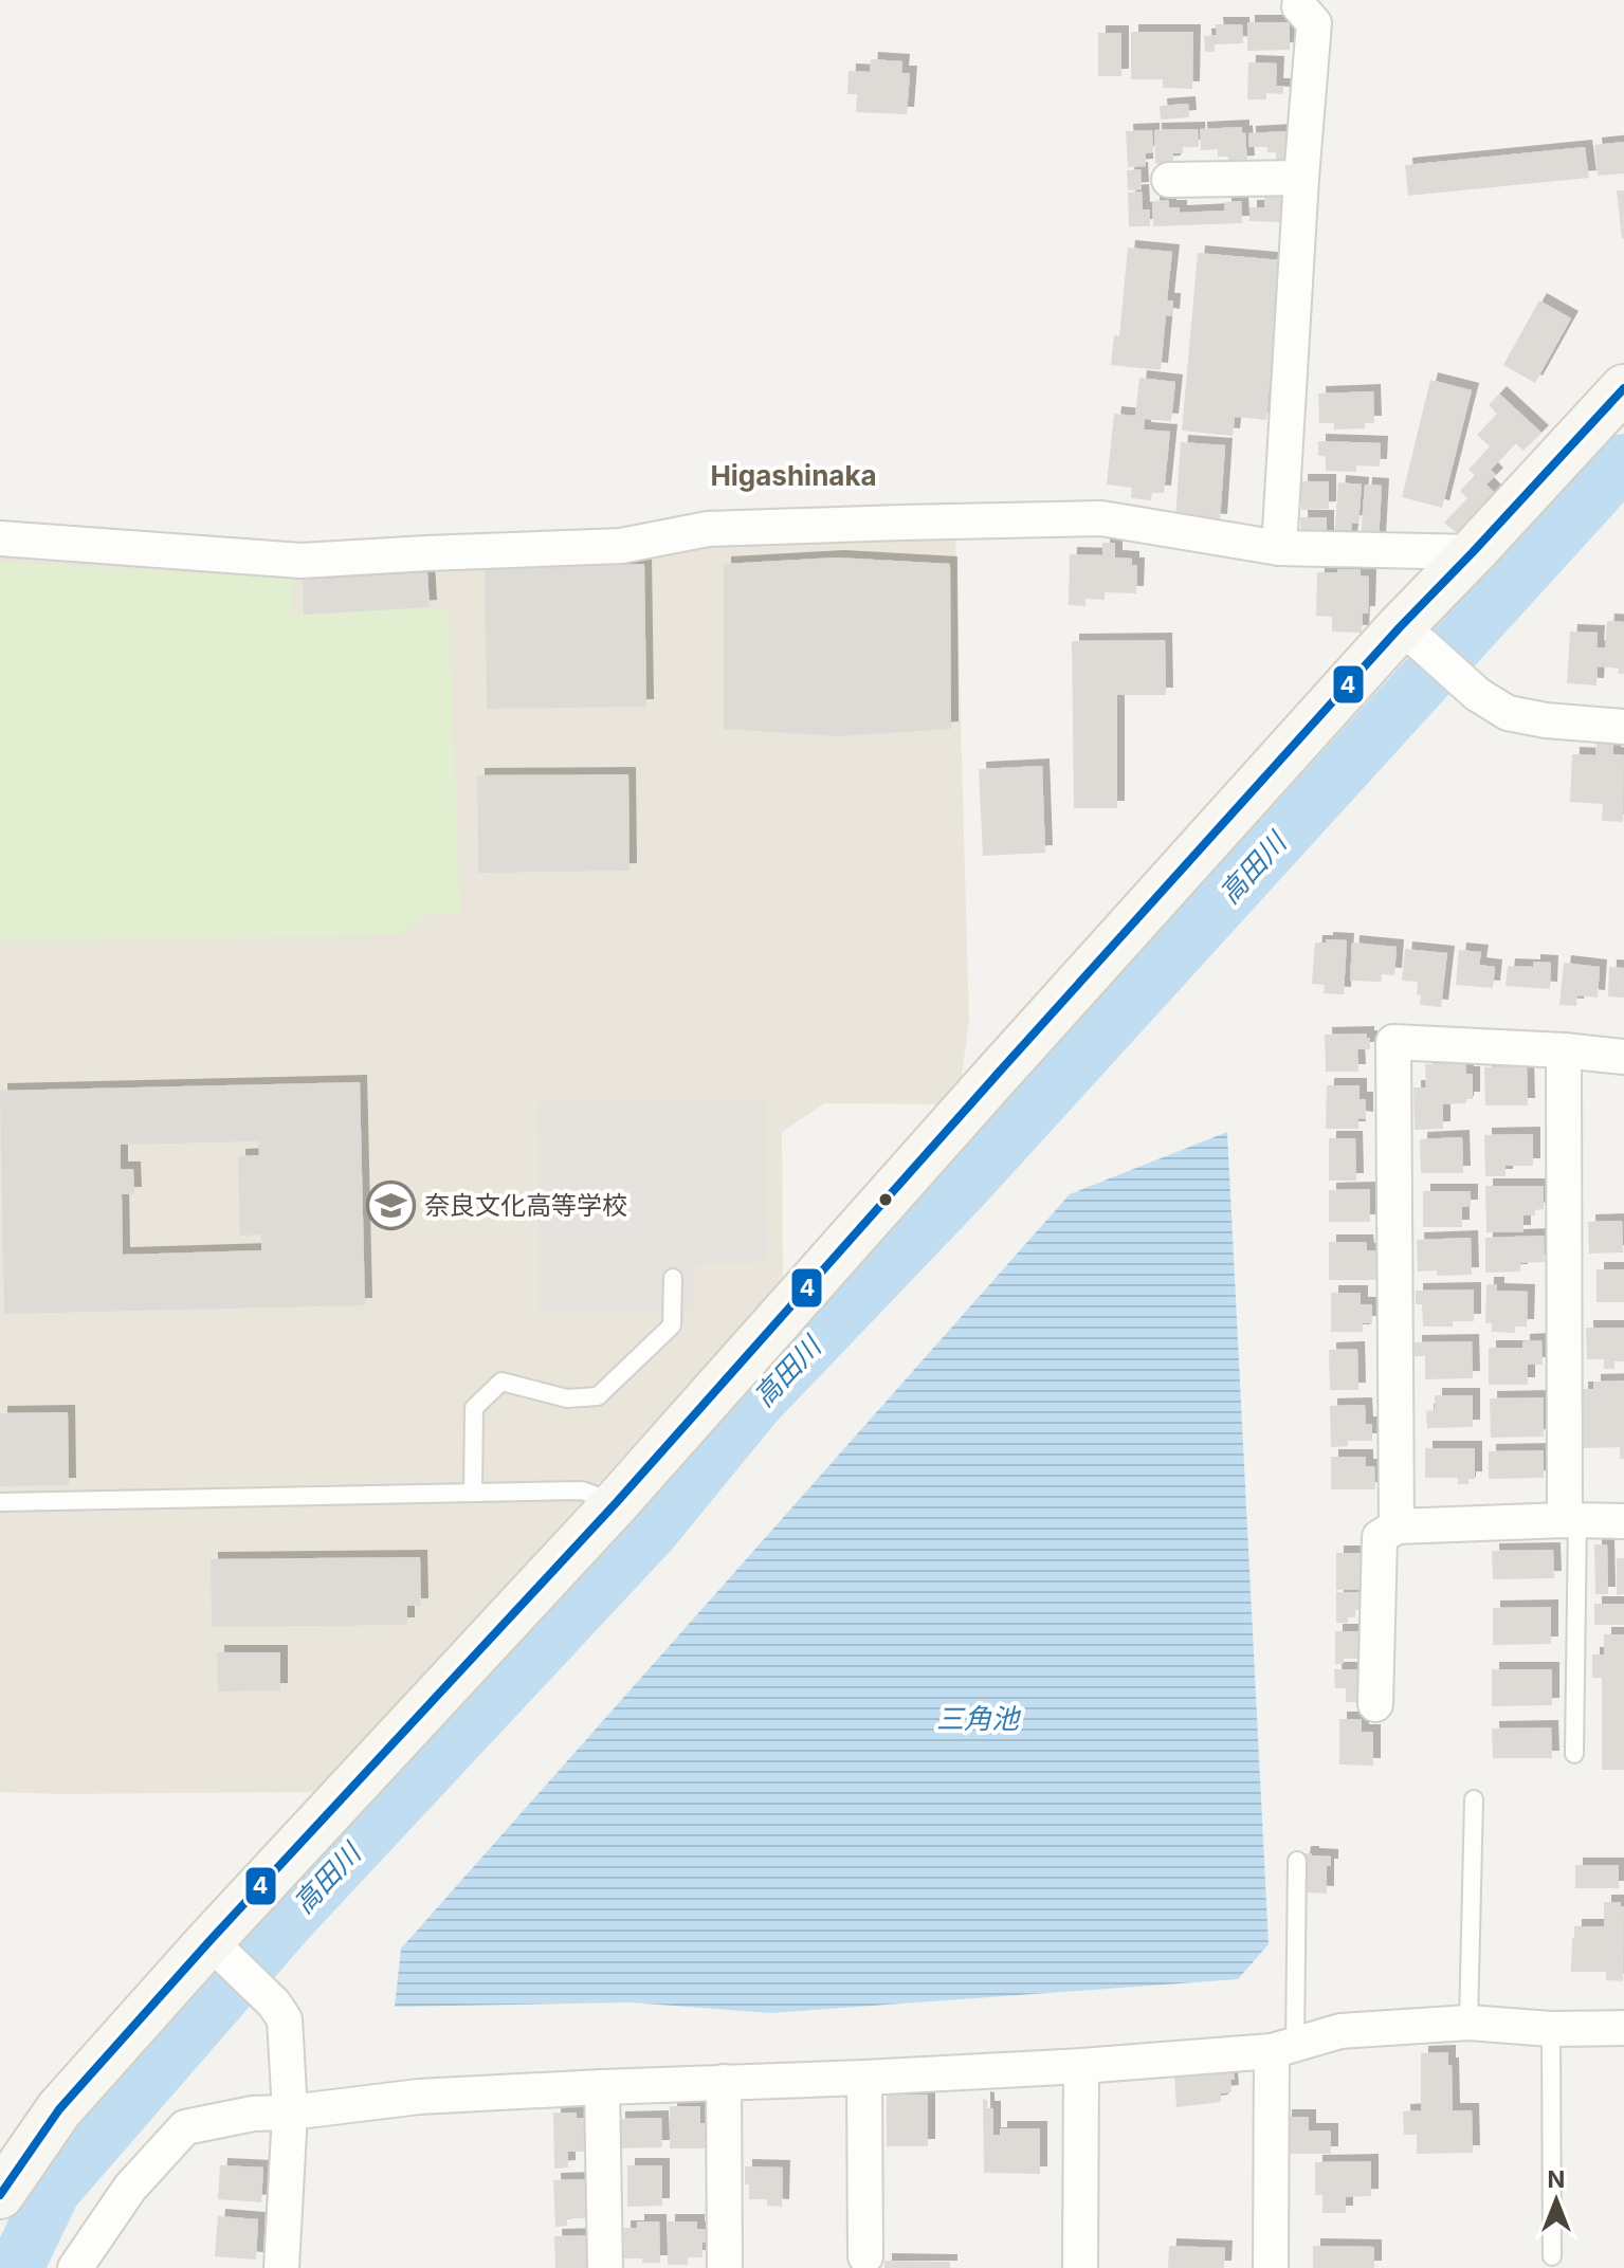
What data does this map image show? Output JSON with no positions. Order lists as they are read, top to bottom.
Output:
{
  "districts": ["Higashinaka"],
  "water": ["高田川", "三角池"],
  "places": {
    "school or university": ["奈良文化高等学校"]
  },
  "lines": ["transit line 4"],
  "north": "top"
}
